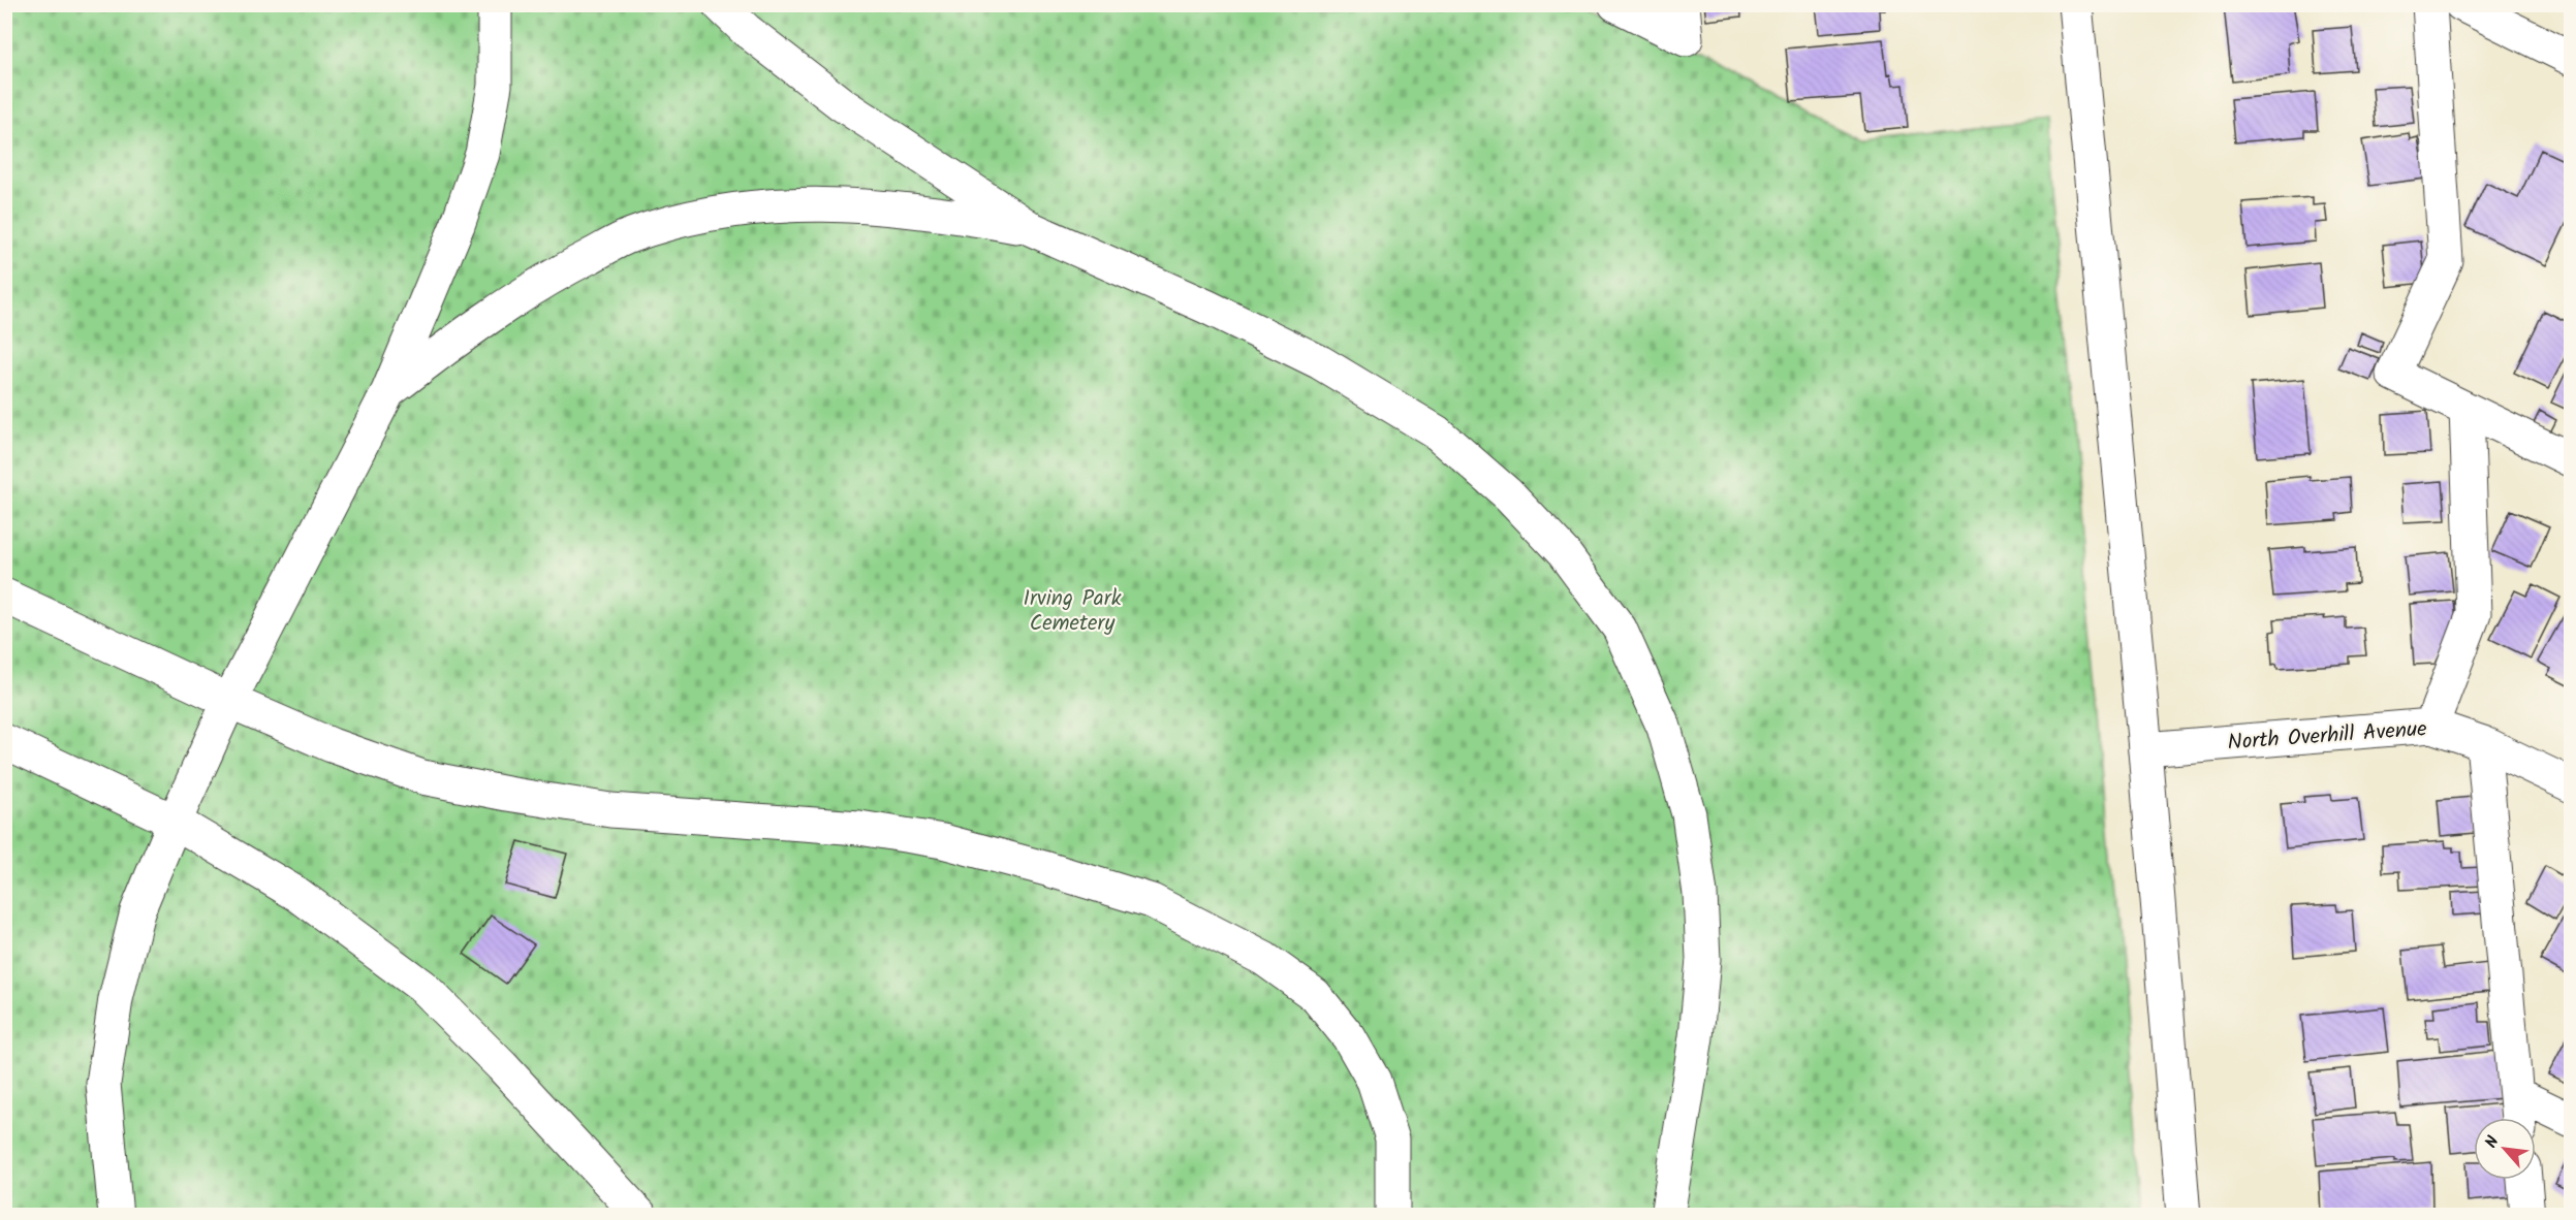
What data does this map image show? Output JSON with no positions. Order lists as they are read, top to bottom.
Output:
{
  "streets": {
    "main road": ["North Overhill Avenue"]
  },
  "parks": ["Irving Park Cemetery"],
  "north": "top left"
}
